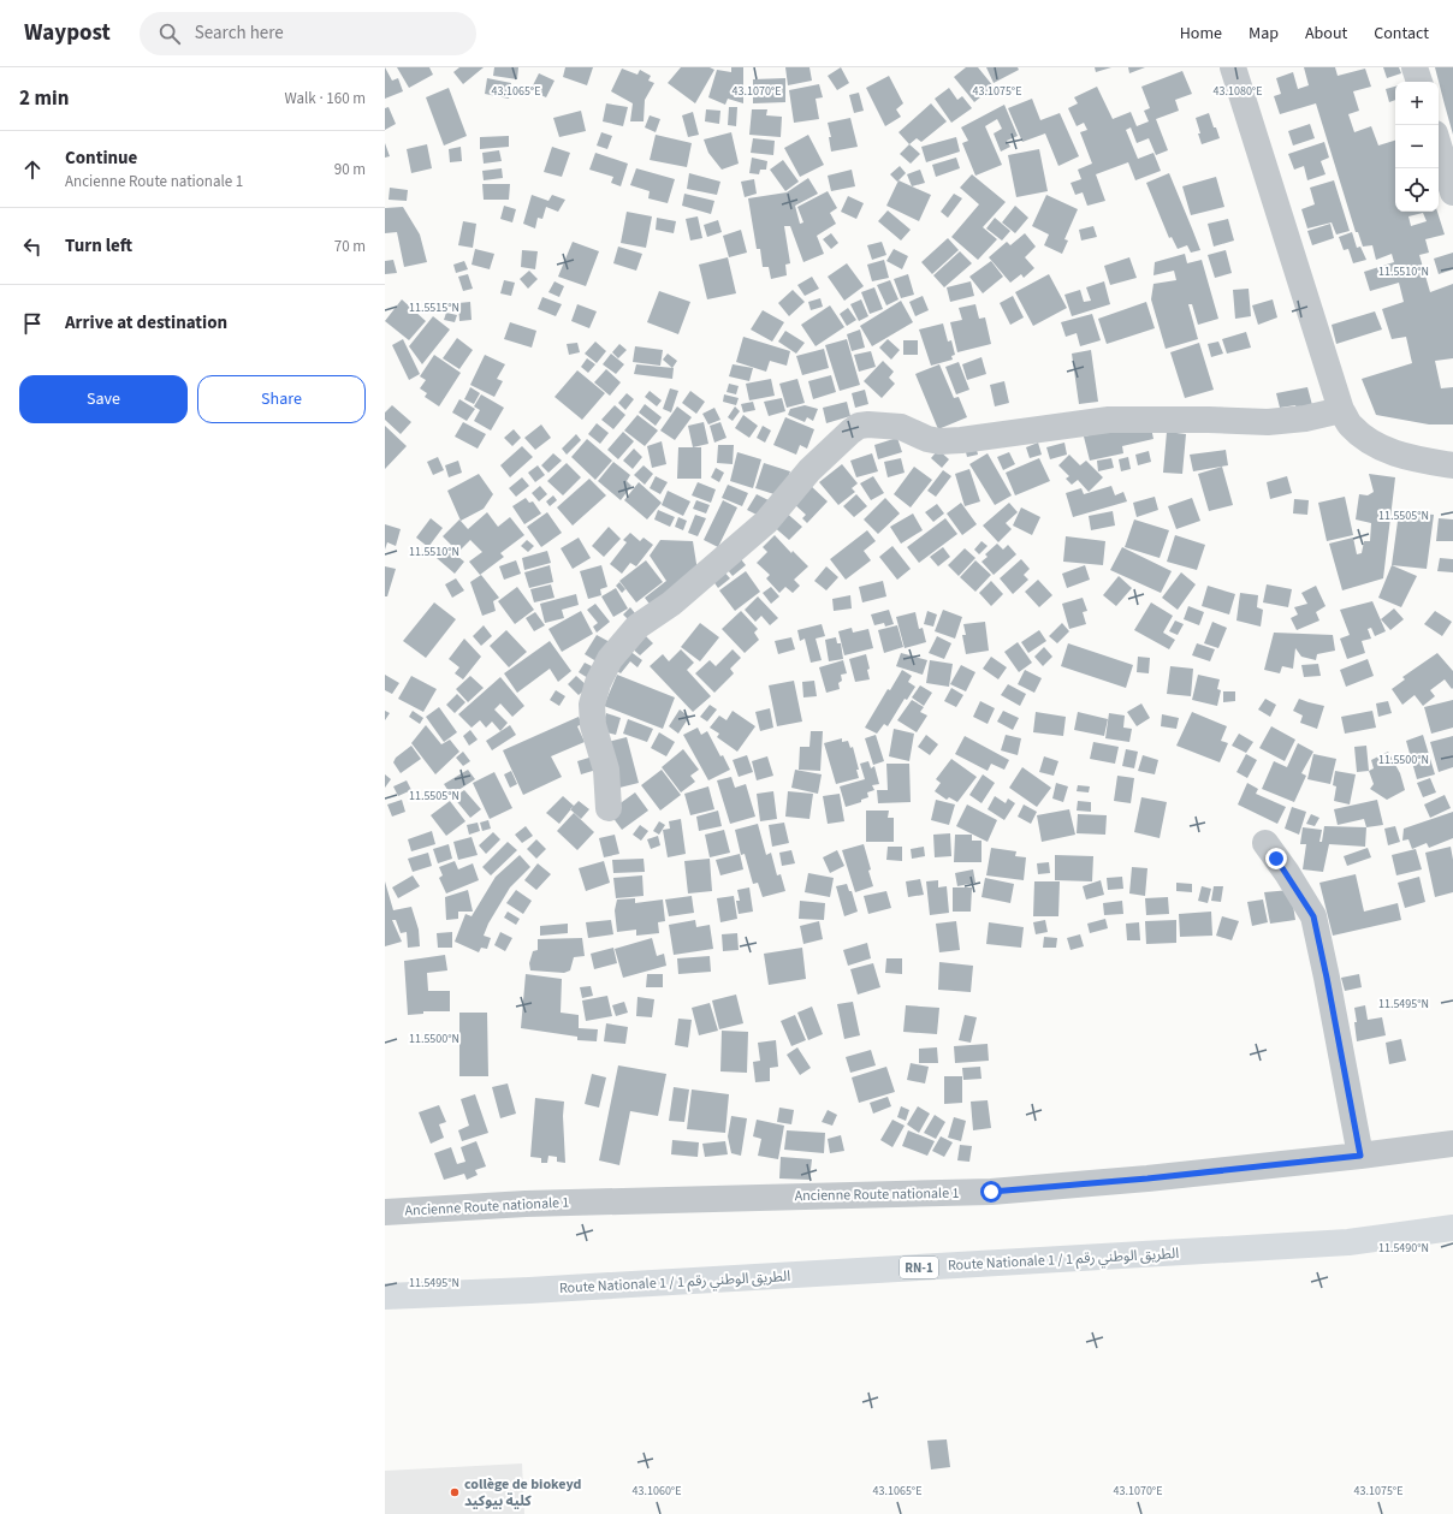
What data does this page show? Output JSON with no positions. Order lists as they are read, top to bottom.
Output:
{
  "streets": {
    "main road": ["Route Nationale 1 / الطريق الوطني رقم 1", "RN-1"],
    "street": ["Ancienne Route nationale 1"]
  },
  "places": ["collège de biokeyd كلية بيوكيد"],
  "page": {
    "header": "Waypost",
    "search": "Search here",
    "nav": [
      "Home",
      "Map",
      "About",
      "Contact"
    ],
    "heading": ["2 min", "Walk · 160 m"],
    "map_buttons": ["+", "−"],
    "list": [
      ["Continue", "Ancienne Route nationale 1", "90 m"],
      ["Turn left", "70 m"],
      "Arrive at destination"
    ],
    "buttons": ["Save", "Share"]
  },
  "coordinates": [
    "43.1065°E",
    "43.1070°E",
    "43.1075°E",
    "43.1080°E",
    "11.5510°N",
    "11.5515°N",
    "11.5505°N",
    "11.5500°N",
    "11.5495°N",
    "11.5490°N",
    "43.1060°E"
  ]
}
